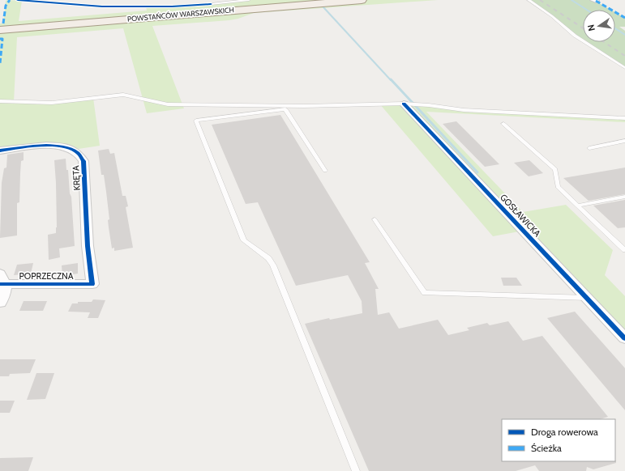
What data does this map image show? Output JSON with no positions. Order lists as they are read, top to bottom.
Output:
{
  "streets": {
    "main road": ["POWSTAŃCÓW WARSZAWSKICH"],
    "street": ["KRĘTA", "GOSŁAWICKA", "POPRZECZNA"]
  },
  "crossings": [
    ["KRĘTA", "POPRZECZNA"]
  ],
  "legend": ["Droga rowerowa", "Ścieżka"],
  "north": "left"
}
